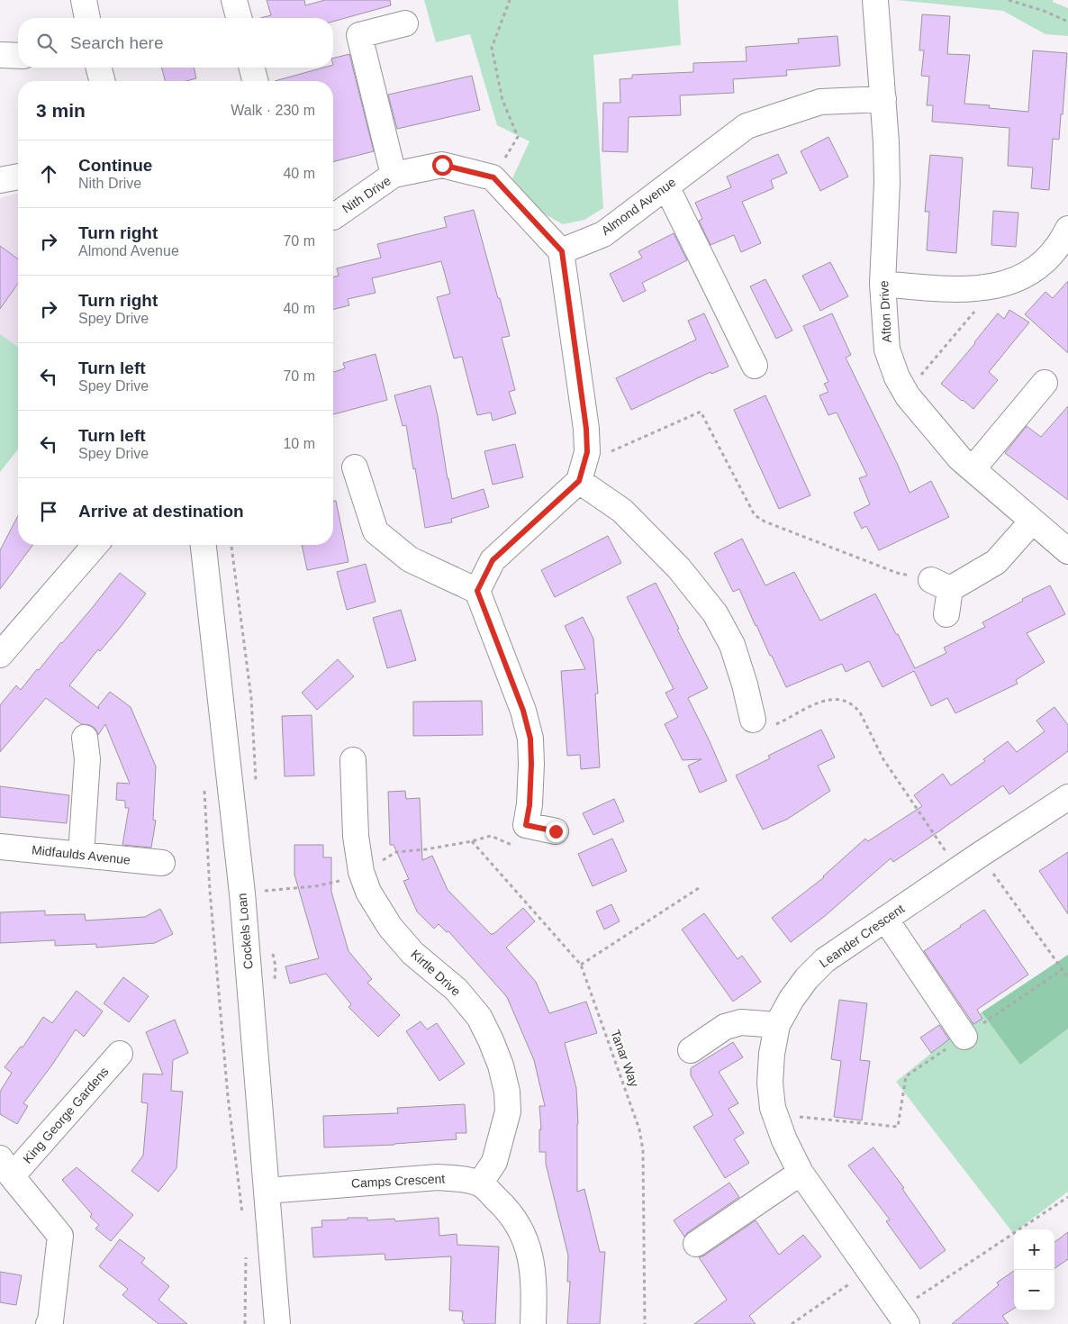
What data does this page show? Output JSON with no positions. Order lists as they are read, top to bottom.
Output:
{
  "streets": {
    "street": [
      "Nith Drive",
      "Almond Avenue",
      "Afton Drive",
      "Midfaulds Avenue",
      "Cockels Loan",
      "Leander Crescent",
      "Kirtle Drive",
      "King George Gardens",
      "Camps Crescent"
    ],
    "path": ["Tanar Way"]
  },
  "crossings": [
    ["Almond Avenue", "Afton Drive"],
    ["Cockels Loan", "Camps Crescent"],
    ["Kirtle Drive", "Camps Crescent"]
  ],
  "page": {
    "search": "Search here",
    "heading": ["3 min", "Walk · 230 m"],
    "list": [
      ["Continue", "Nith Drive", "40 m"],
      ["Turn right", "Almond Avenue", "70 m"],
      ["Turn right", "Spey Drive", "40 m"],
      ["Turn left", "Spey Drive", "70 m"],
      ["Turn left", "Spey Drive", "10 m"],
      "Arrive at destination"
    ],
    "map_buttons": ["+", "−"]
  }
}
